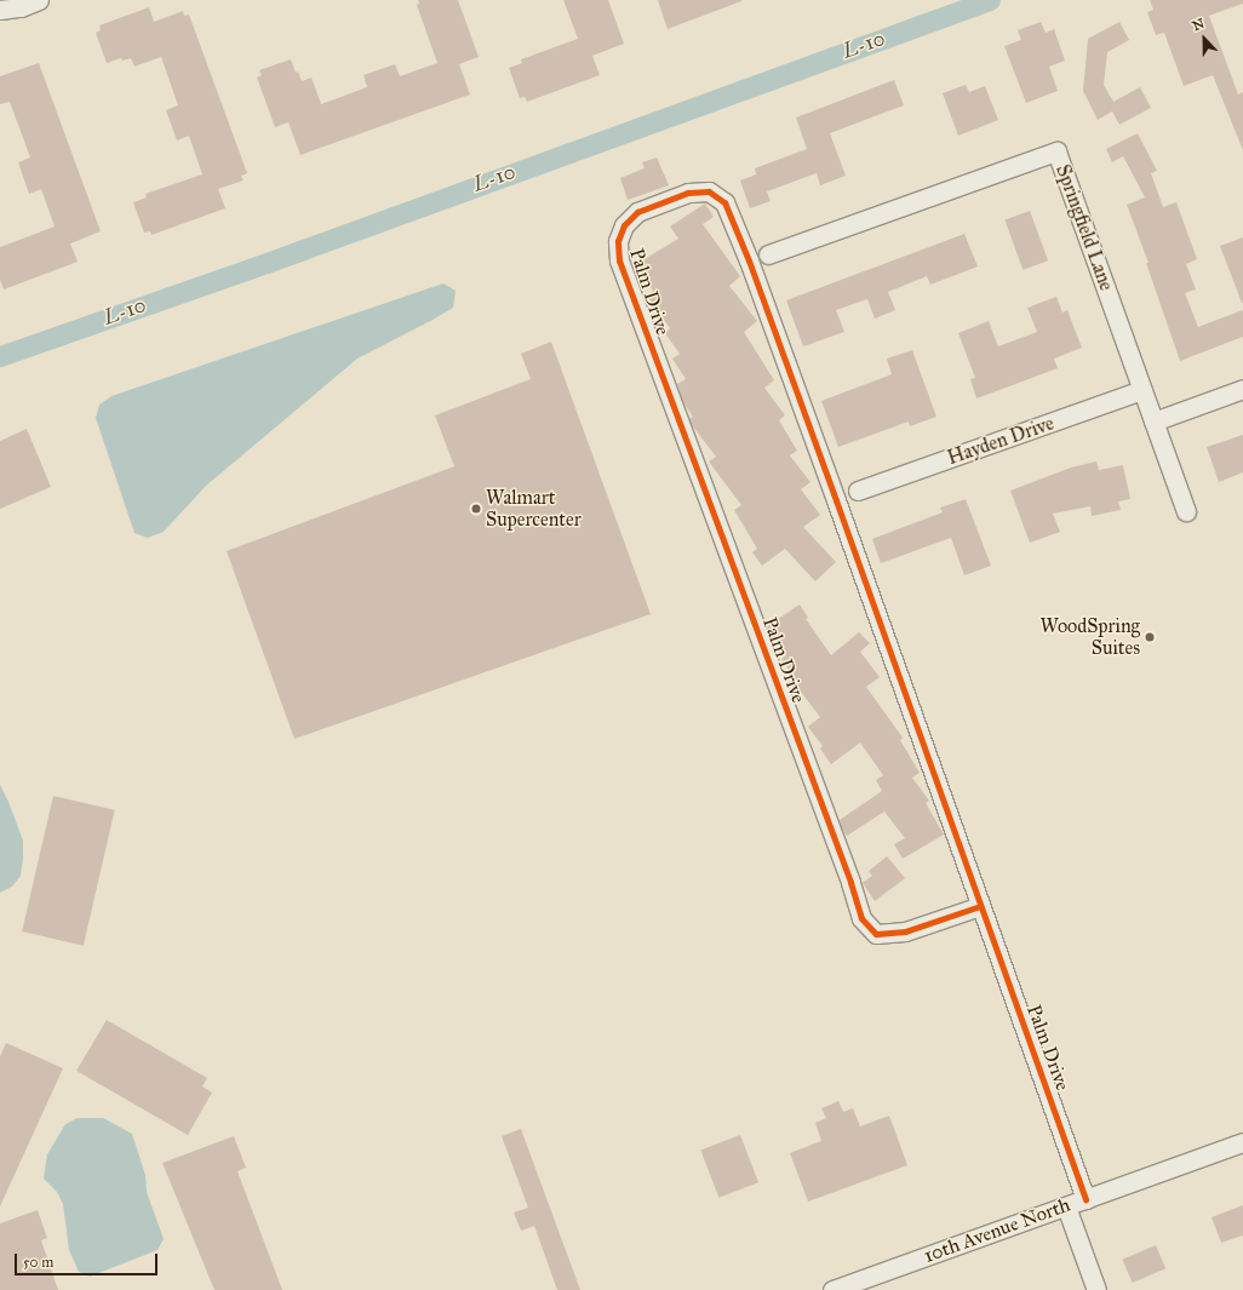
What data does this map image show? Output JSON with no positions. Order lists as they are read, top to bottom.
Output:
{
  "streets": {
    "street": [
      "Springfield Lane",
      "Palm Drive",
      "Hayden Drive",
      "10th Avenue North"
    ]
  },
  "crossings": [
    ["Springfield Lane", "Hayden Drive"],
    ["Palm Drive", "10th Avenue North"]
  ],
  "water": ["L-10"],
  "places": ["Walmart Supercenter", "WoodSpring Suites"],
  "scale_bar": "50 m",
  "north": "top"
}
